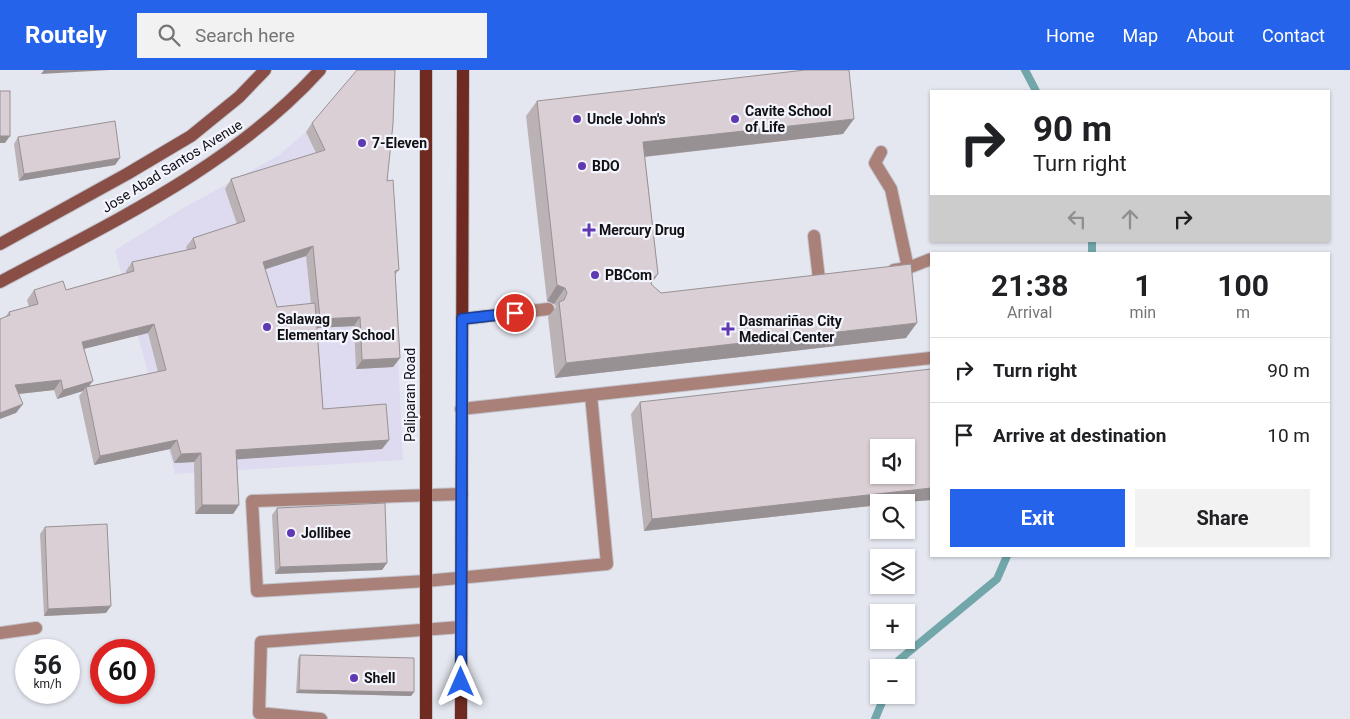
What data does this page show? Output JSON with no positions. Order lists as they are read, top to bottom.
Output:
{
  "streets": {
    "main road": ["Jose Abad Santos Avenue", "Paliparan Road"]
  },
  "places": {
    "other": [
      "Uncle John's",
      "Cavite School of Life",
      "7-Eleven",
      "BDO",
      "PBCom",
      "Salawag Elementary School",
      "Jollibee",
      "Shell"
    ],
    "health": ["Mercury Drug", "Dasmariñas City Medical Center"]
  },
  "page": {
    "header": "Routely",
    "search": "Search here",
    "nav": [
      "Home",
      "Map",
      "About",
      "Contact"
    ],
    "turn": ["90 m", "Turn right"],
    "eta": [
      "21:38",
      "Arrival",
      "1",
      "min",
      "100",
      "m"
    ],
    "list": [
      {
        "name": "Turn right",
        "value": "90 m"
      },
      {
        "name": "Arrive at destination",
        "value": "10 m"
      }
    ],
    "map_buttons": ["+", "−"],
    "buttons": ["Exit", "Share"],
    "speed": "56 km/h",
    "limit": "60"
  }
}
